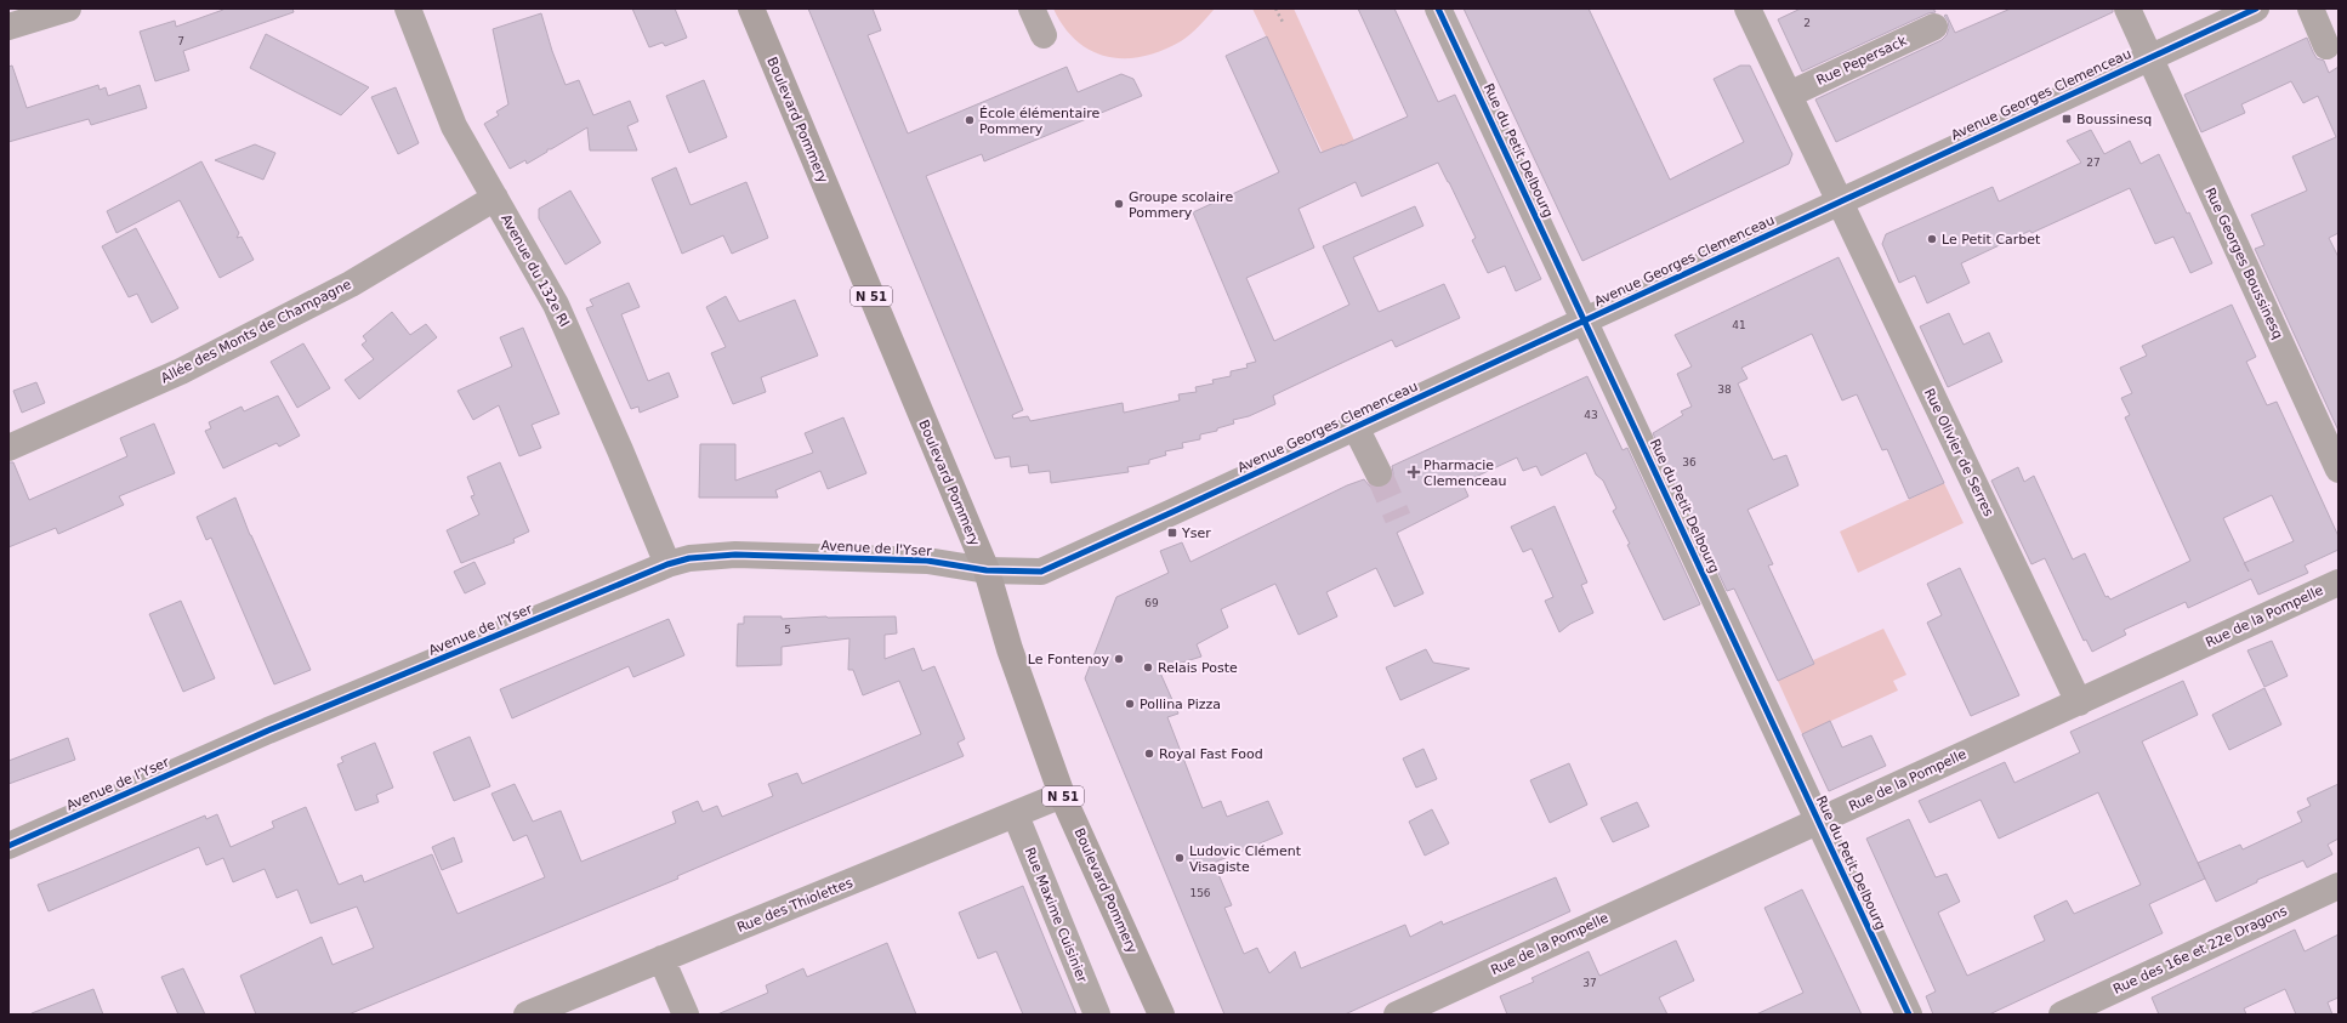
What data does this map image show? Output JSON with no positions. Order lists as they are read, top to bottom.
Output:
{
  "streets": {
    "main road": ["Boulevard Pommery", "N 51"],
    "street": [
      "Rue Pepersack",
      "Avenue Georges Clemenceau",
      "Rue du Petit Delbourg",
      "Rue Georges Boussinesq",
      "Avenue du 132e RI",
      "Allée des Monts de Champagne",
      "Rue Olivier de Serres",
      "Avenue de l'Yser",
      "Rue de la Pompelle",
      "Rue des Thiolettes",
      "Rue Maxime Cuisinier",
      "Rue des 16e et 22e Dragons"
    ]
  },
  "crossings": [
    ["Avenue Georges Clemenceau", "Boulevard Pommery"],
    ["Avenue Georges Clemenceau", "Rue du Petit Delbourg"],
    ["Avenue Georges Clemenceau", "Rue Georges Boussinesq"],
    ["Avenue Georges Clemenceau", "Rue Olivier de Serres"],
    ["Avenue Georges Clemenceau", "Avenue de l'Yser"],
    ["Boulevard Pommery", "Avenue de l'Yser"],
    ["Boulevard Pommery", "Rue des Thiolettes"],
    ["Rue du Petit Delbourg", "Rue de la Pompelle"],
    ["Avenue du 132e RI", "Allée des Monts de Champagne"],
    ["Avenue du 132e RI", "Avenue de l'Yser"],
    ["Rue Olivier de Serres", "Rue de la Pompelle"],
    ["Rue des Thiolettes", "Rue Maxime Cuisinier"]
  ],
  "places": {
    "transit": ["Boussinesq", "Yser"],
    "other": [
      "École élémentaire Pommery",
      "Groupe scolaire Pommery",
      "Le Petit Carbet",
      "Le Fontenoy",
      "Relais Poste",
      "Pollina Pizza",
      "Royal Fast Food",
      "Ludovic Clément Visagiste"
    ],
    "health": ["Pharmacie Clemenceau"]
  },
  "house_numbers": [
    "2",
    "7",
    "27",
    "41",
    "38",
    "43",
    "36",
    "69",
    "5",
    "156",
    "37"
  ]
}
